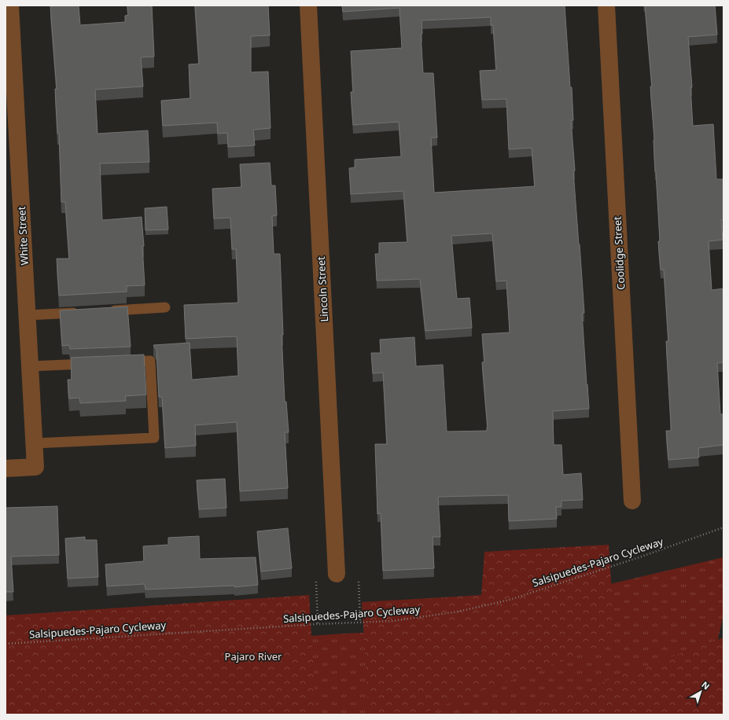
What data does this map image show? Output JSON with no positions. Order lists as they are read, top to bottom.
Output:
{
  "streets": {
    "street": ["White Street", "Coolidge Street", "Lincoln Street"],
    "path": ["Salsipuedes-Pajaro Cycleway"]
  },
  "parks": ["Pajaro River"],
  "north": "top right"
}
